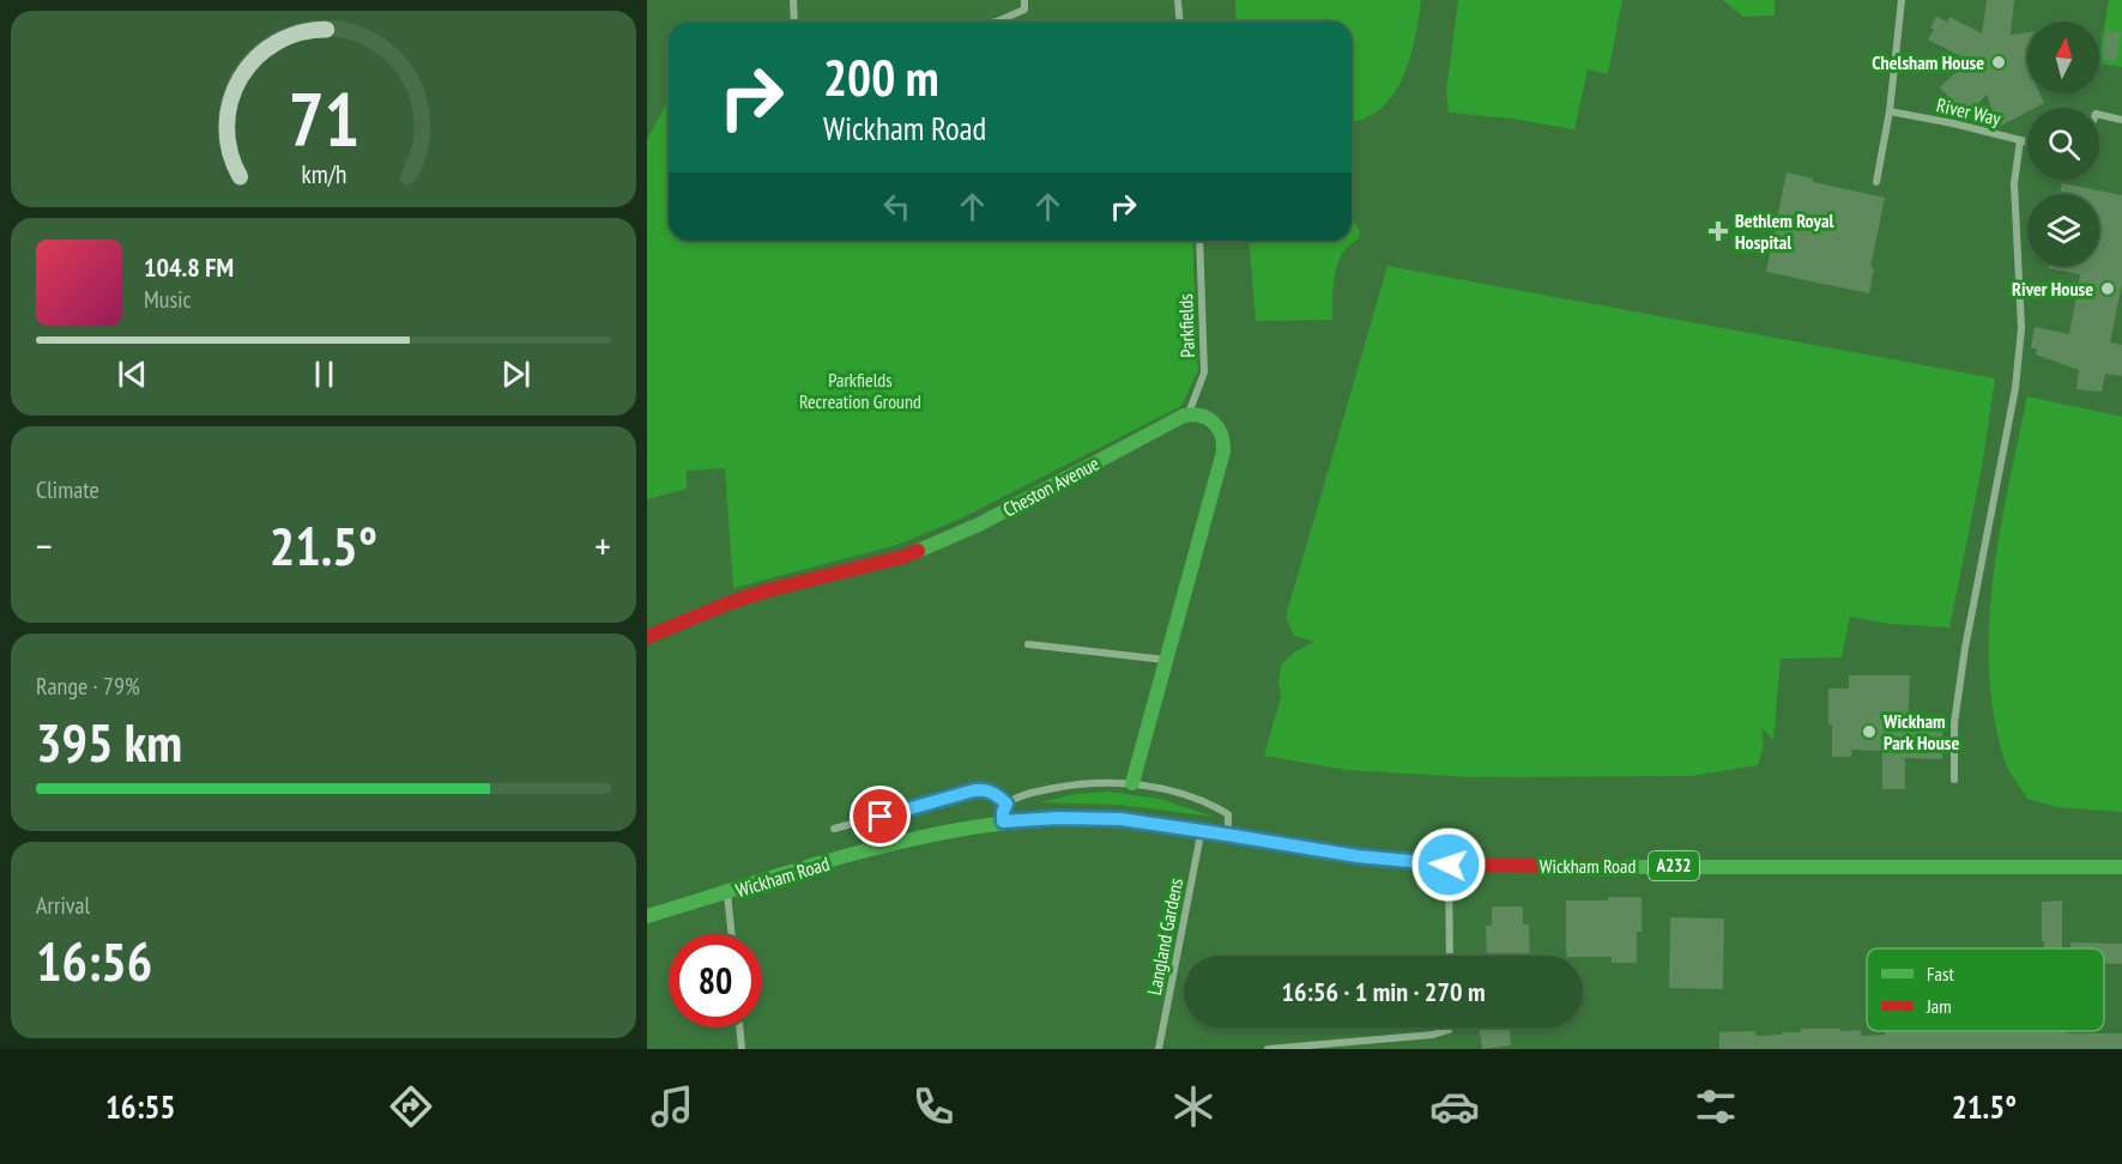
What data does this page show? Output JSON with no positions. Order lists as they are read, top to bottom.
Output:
{
  "streets": {
    "main road": ["Cheston Avenue", "Wickham Road", "A232"],
    "street": ["River Way", "Parkfields", "Langland Gardens"]
  },
  "crossings": [
    ["Parkfields", "Cheston Avenue"],
    ["Wickham Road", "Langland Gardens"]
  ],
  "parks": ["Parkfields Recreation Ground"],
  "places": {
    "other": ["Chelsham House", "River House", "Wickham Park House"],
    "health": ["Bethlem Royal Hospital"]
  },
  "legend": ["Fast", "Jam"],
  "north": "top",
  "page": {
    "turn": ["200 m", "Wickham Road"],
    "song": ["104.8 FM", "Music"],
    "tile": [
      "Climate",
      ["Range · 79%", "395 km"],
      ["Arrival", "16:56"]
    ],
    "heat": ["−", "21.5°", "+"],
    "limit": "80",
    "trip": "16:56 · 1 min · 270 m",
    "tabs": ["16:55", "21.5°"],
    "gauge": ["71", "km/h"]
  }
}
